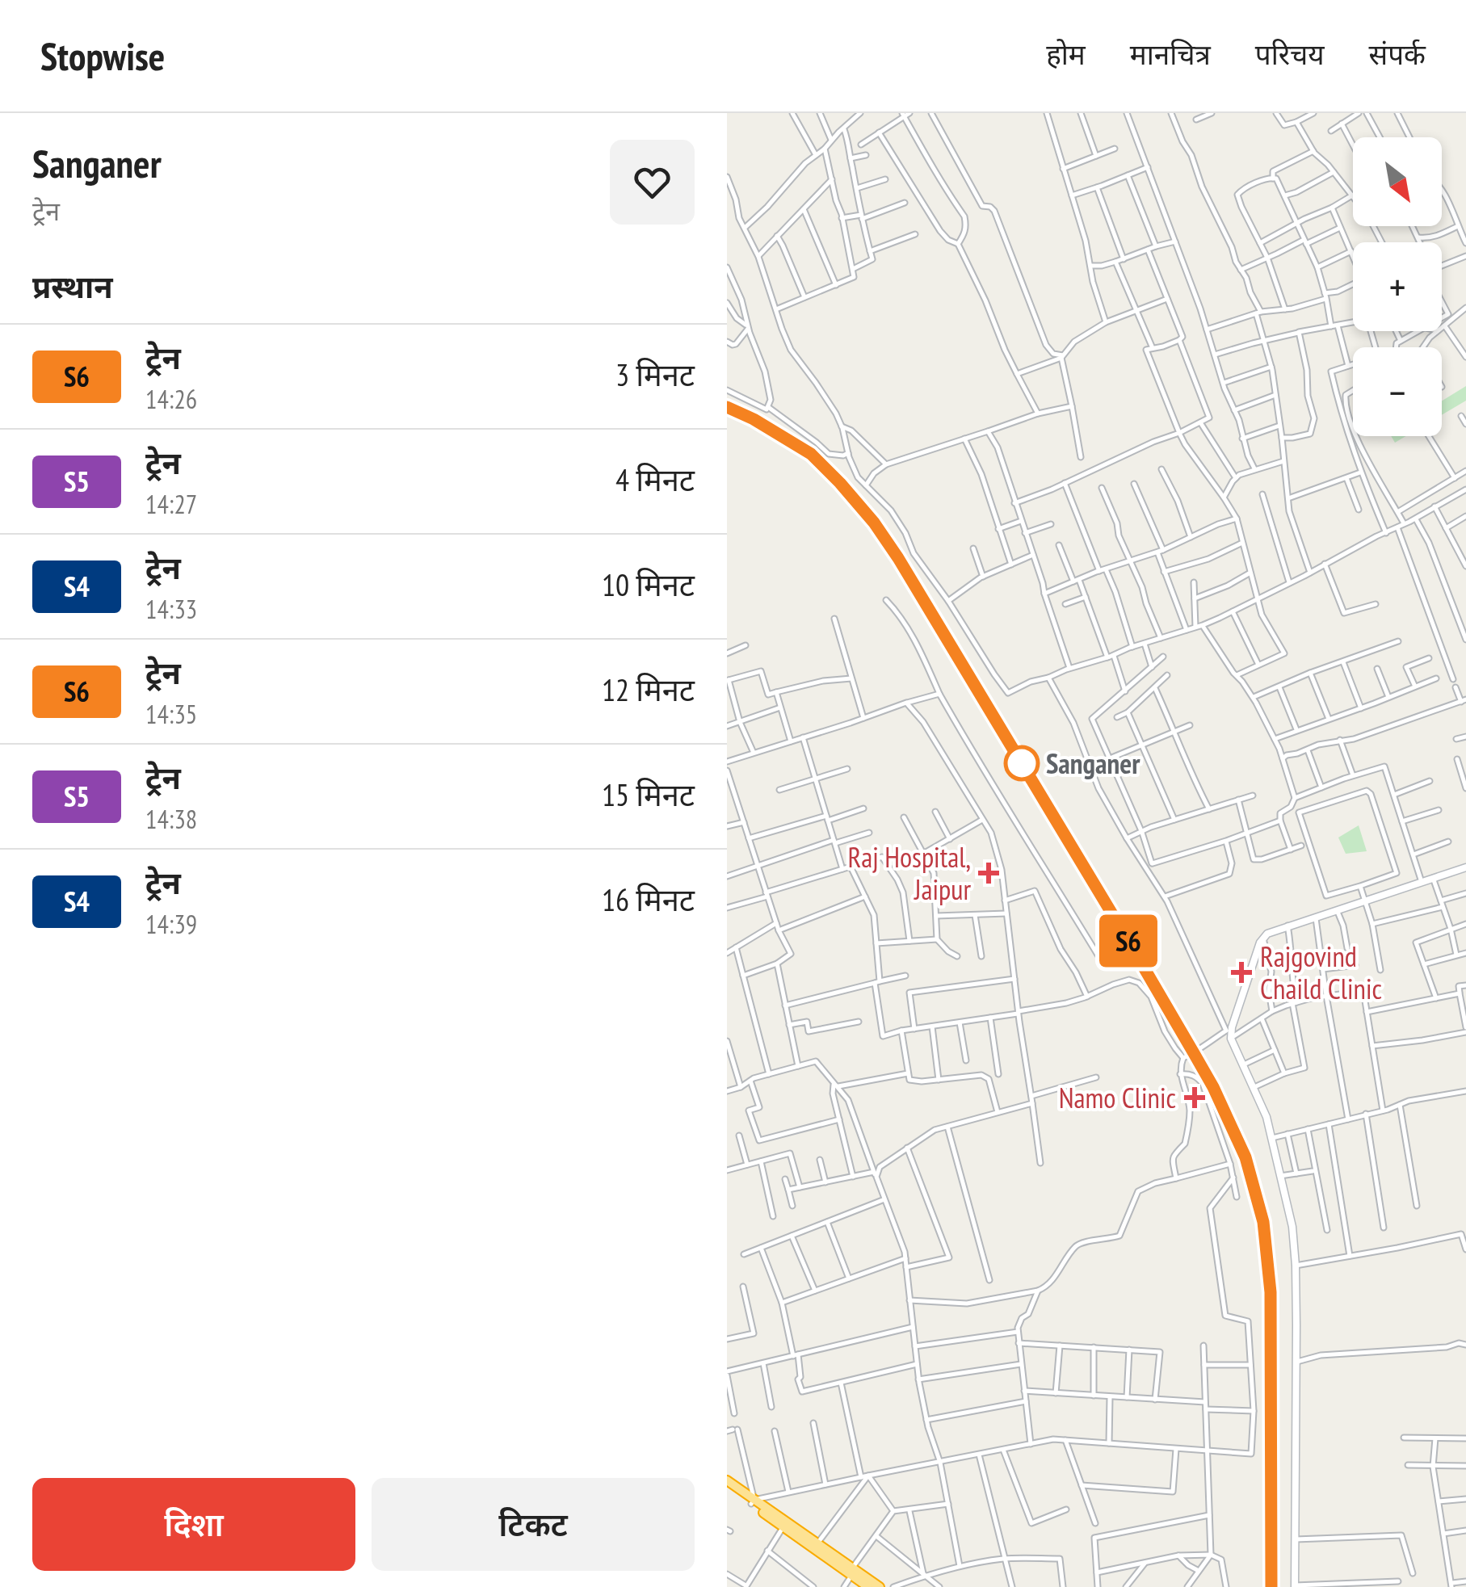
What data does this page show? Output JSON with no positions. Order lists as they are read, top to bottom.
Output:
{
  "places": {
    "other": ["Sanganer"],
    "health": ["Raj Hospital, Jaipur", "Rajgovind Chaild Clinic", "Namo Clinic"]
  },
  "north": "bottom right",
  "page": {
    "header": "Stopwise",
    "nav": [
      "होम",
      "मानचित्र",
      "परिचय",
      "संपर्क"
    ],
    "heading": [
      ["Sanganer", "ट्रेन"],
      "प्रस्थान"
    ],
    "on_map": "S6",
    "map_buttons": ["+", "−"],
    "list": [
      {
        "mark": "S6",
        "name": "ट्रेन",
        "note": "14:26",
        "value": "3 मिनट"
      },
      {
        "mark": "S5",
        "name": "ट्रेन",
        "note": "14:27",
        "value": "4 मिनट"
      },
      {
        "mark": "S4",
        "name": "ट्रेन",
        "note": "14:33",
        "value": "10 मिनट"
      },
      {
        "mark": "S6",
        "name": "ट्रेन",
        "note": "14:35",
        "value": "12 मिनट"
      },
      {
        "mark": "S5",
        "name": "ट्रेन",
        "note": "14:38",
        "value": "15 मिनट"
      },
      {
        "mark": "S4",
        "name": "ट्रेन",
        "note": "14:39",
        "value": "16 मिनट"
      }
    ],
    "buttons": ["दिशा", "टिकट"]
  }
}
